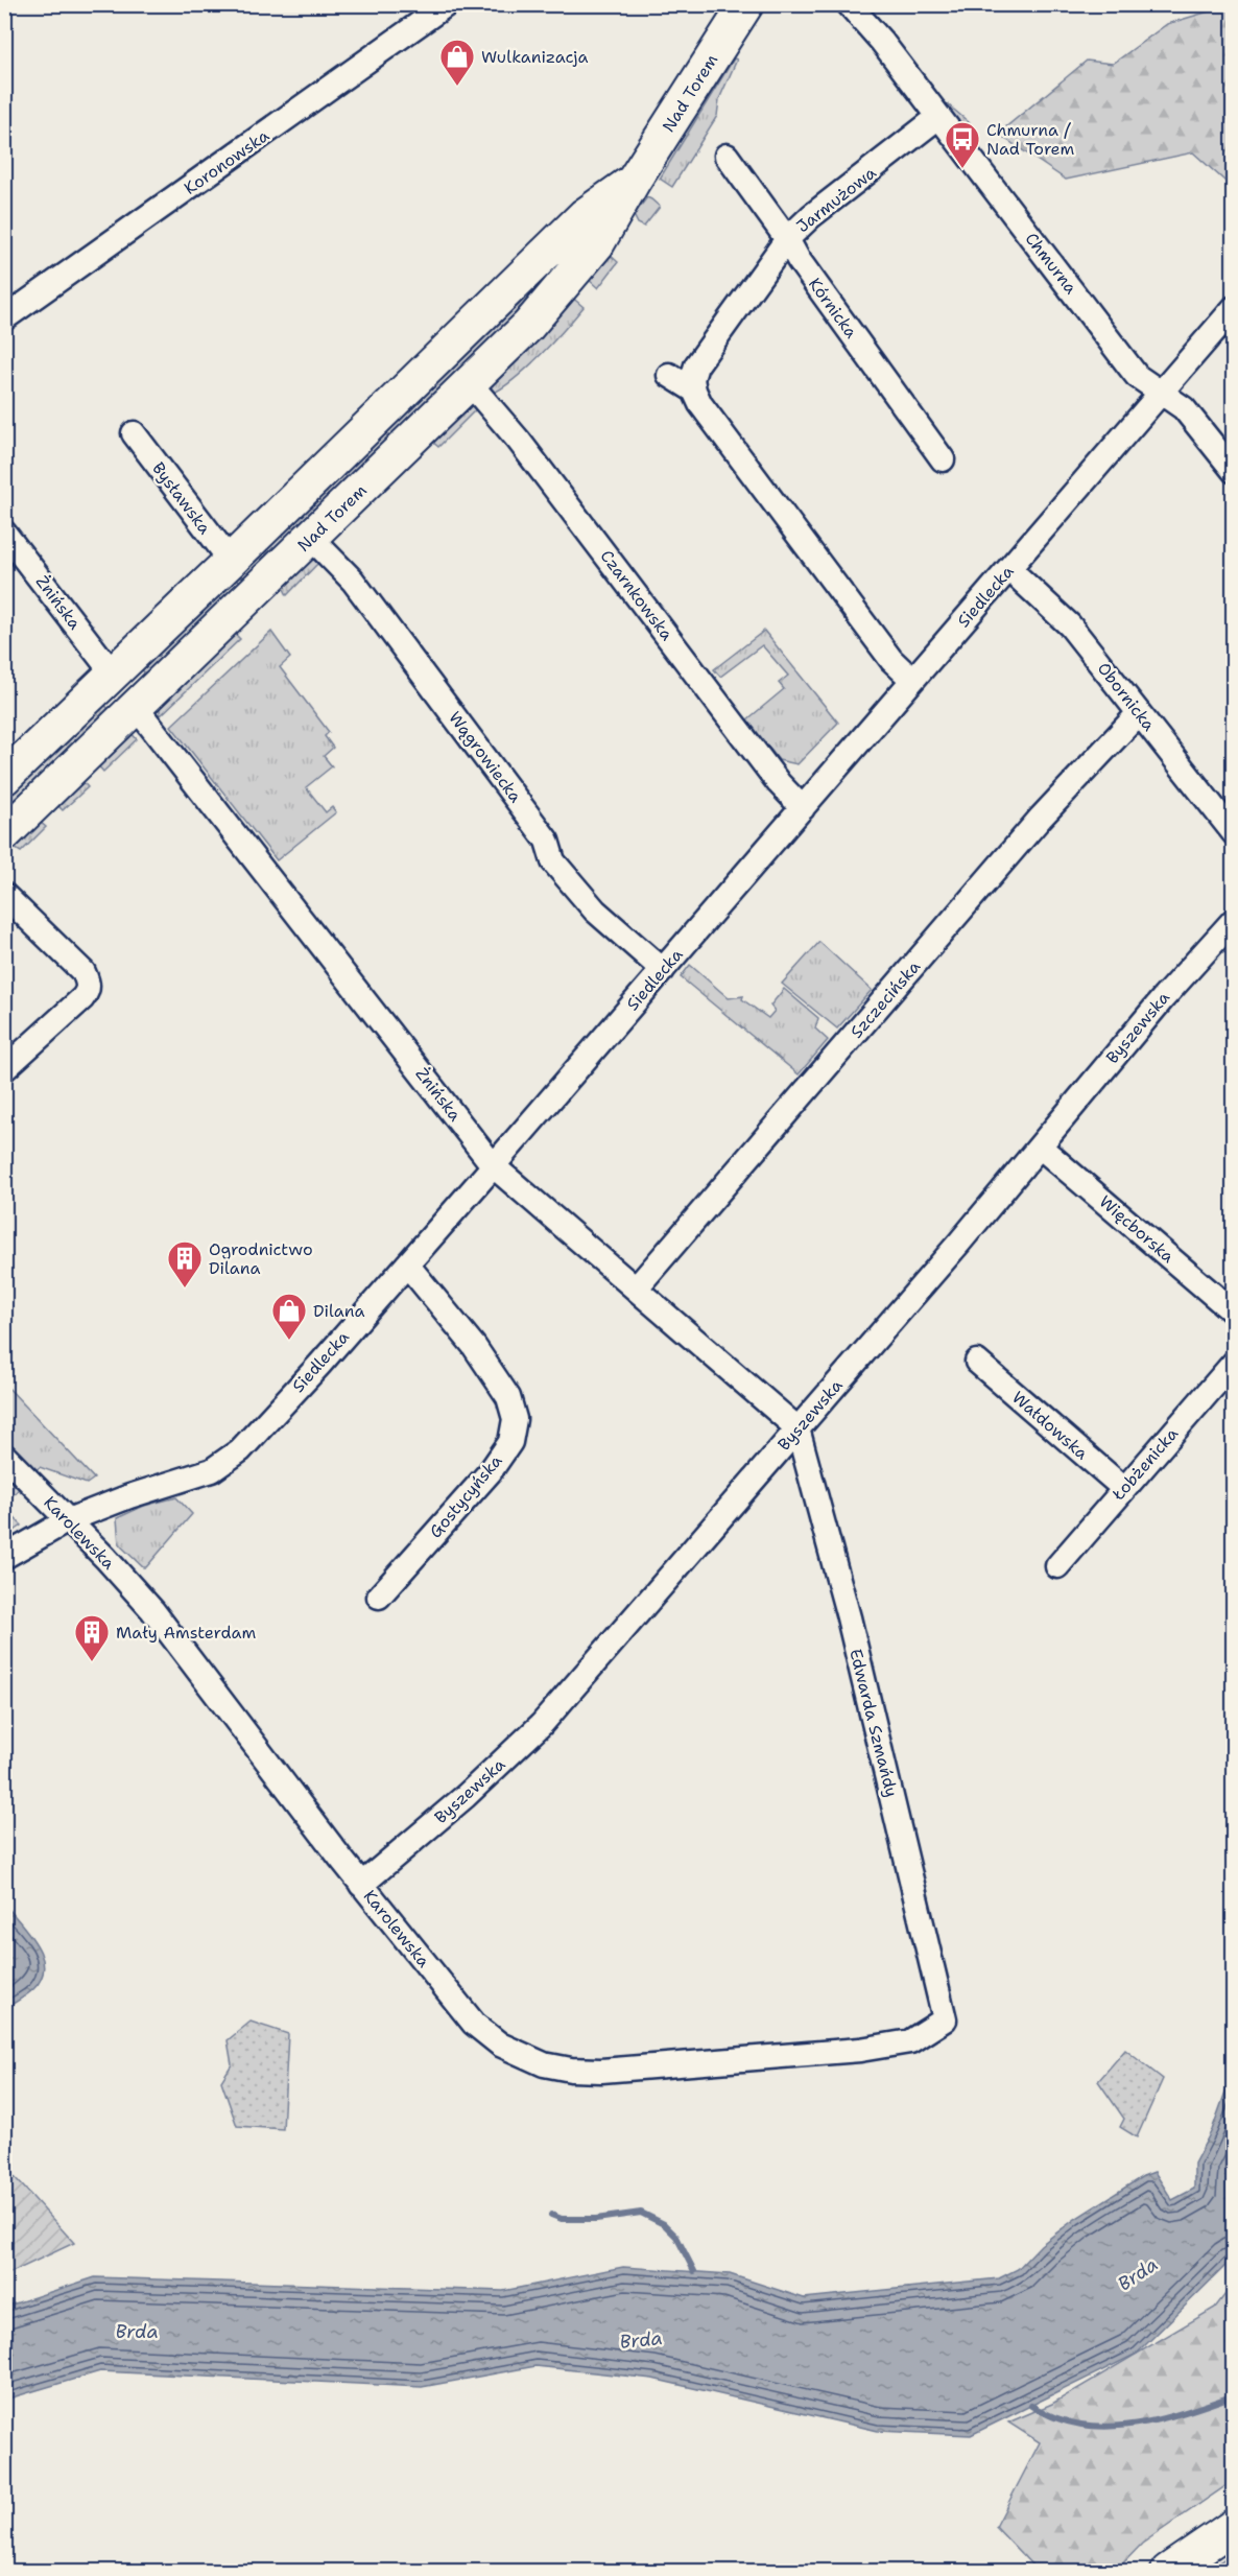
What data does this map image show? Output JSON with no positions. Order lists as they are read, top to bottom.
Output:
{
  "streets": {
    "main road": ["Nad Torem"],
    "street": [
      "Koronowska",
      "Jarmużowa",
      "Chmurna",
      "Kórnicka",
      "Bysławska",
      "Czarnkowska",
      "Siedlecka",
      "Żnińska",
      "Obornicka",
      "Wągrowiecka",
      "Szczecińska",
      "Byszewska",
      "Więcborska",
      "Wałdowska",
      "Łobżenicka",
      "Gostycyńska",
      "Karolewska",
      "Edwarda Szmańdy"
    ]
  },
  "crossings": [
    ["Nad Torem", "Bysławska"],
    ["Nad Torem", "Czarnkowska"],
    ["Nad Torem", "Żnińska"],
    ["Nad Torem", "Wągrowiecka"],
    ["Jarmużowa", "Chmurna"],
    ["Jarmużowa", "Kórnicka"],
    ["Chmurna", "Siedlecka"],
    ["Czarnkowska", "Siedlecka"],
    ["Siedlecka", "Żnińska"],
    ["Siedlecka", "Obornicka"],
    ["Siedlecka", "Wągrowiecka"],
    ["Siedlecka", "Gostycyńska"],
    ["Siedlecka", "Karolewska"],
    ["Żnińska", "Szczecińska"],
    ["Żnińska", "Byszewska"],
    ["Żnińska", "Edwarda Szmańdy"],
    ["Obornicka", "Szczecińska"],
    ["Byszewska", "Więcborska"],
    ["Byszewska", "Karolewska"],
    ["Byszewska", "Edwarda Szmańdy"],
    ["Wałdowska", "Łobżenicka"],
    ["Karolewska", "Edwarda Szmańdy"]
  ],
  "water": ["Brda"],
  "places": {
    "shop": ["Wulkanizacja", "Dilana"],
    "bus stop": ["Chmurna / Nad Torem"],
    "building": ["Ogrodnictwo Dilana", "Mały Amsterdam"]
  }
}
